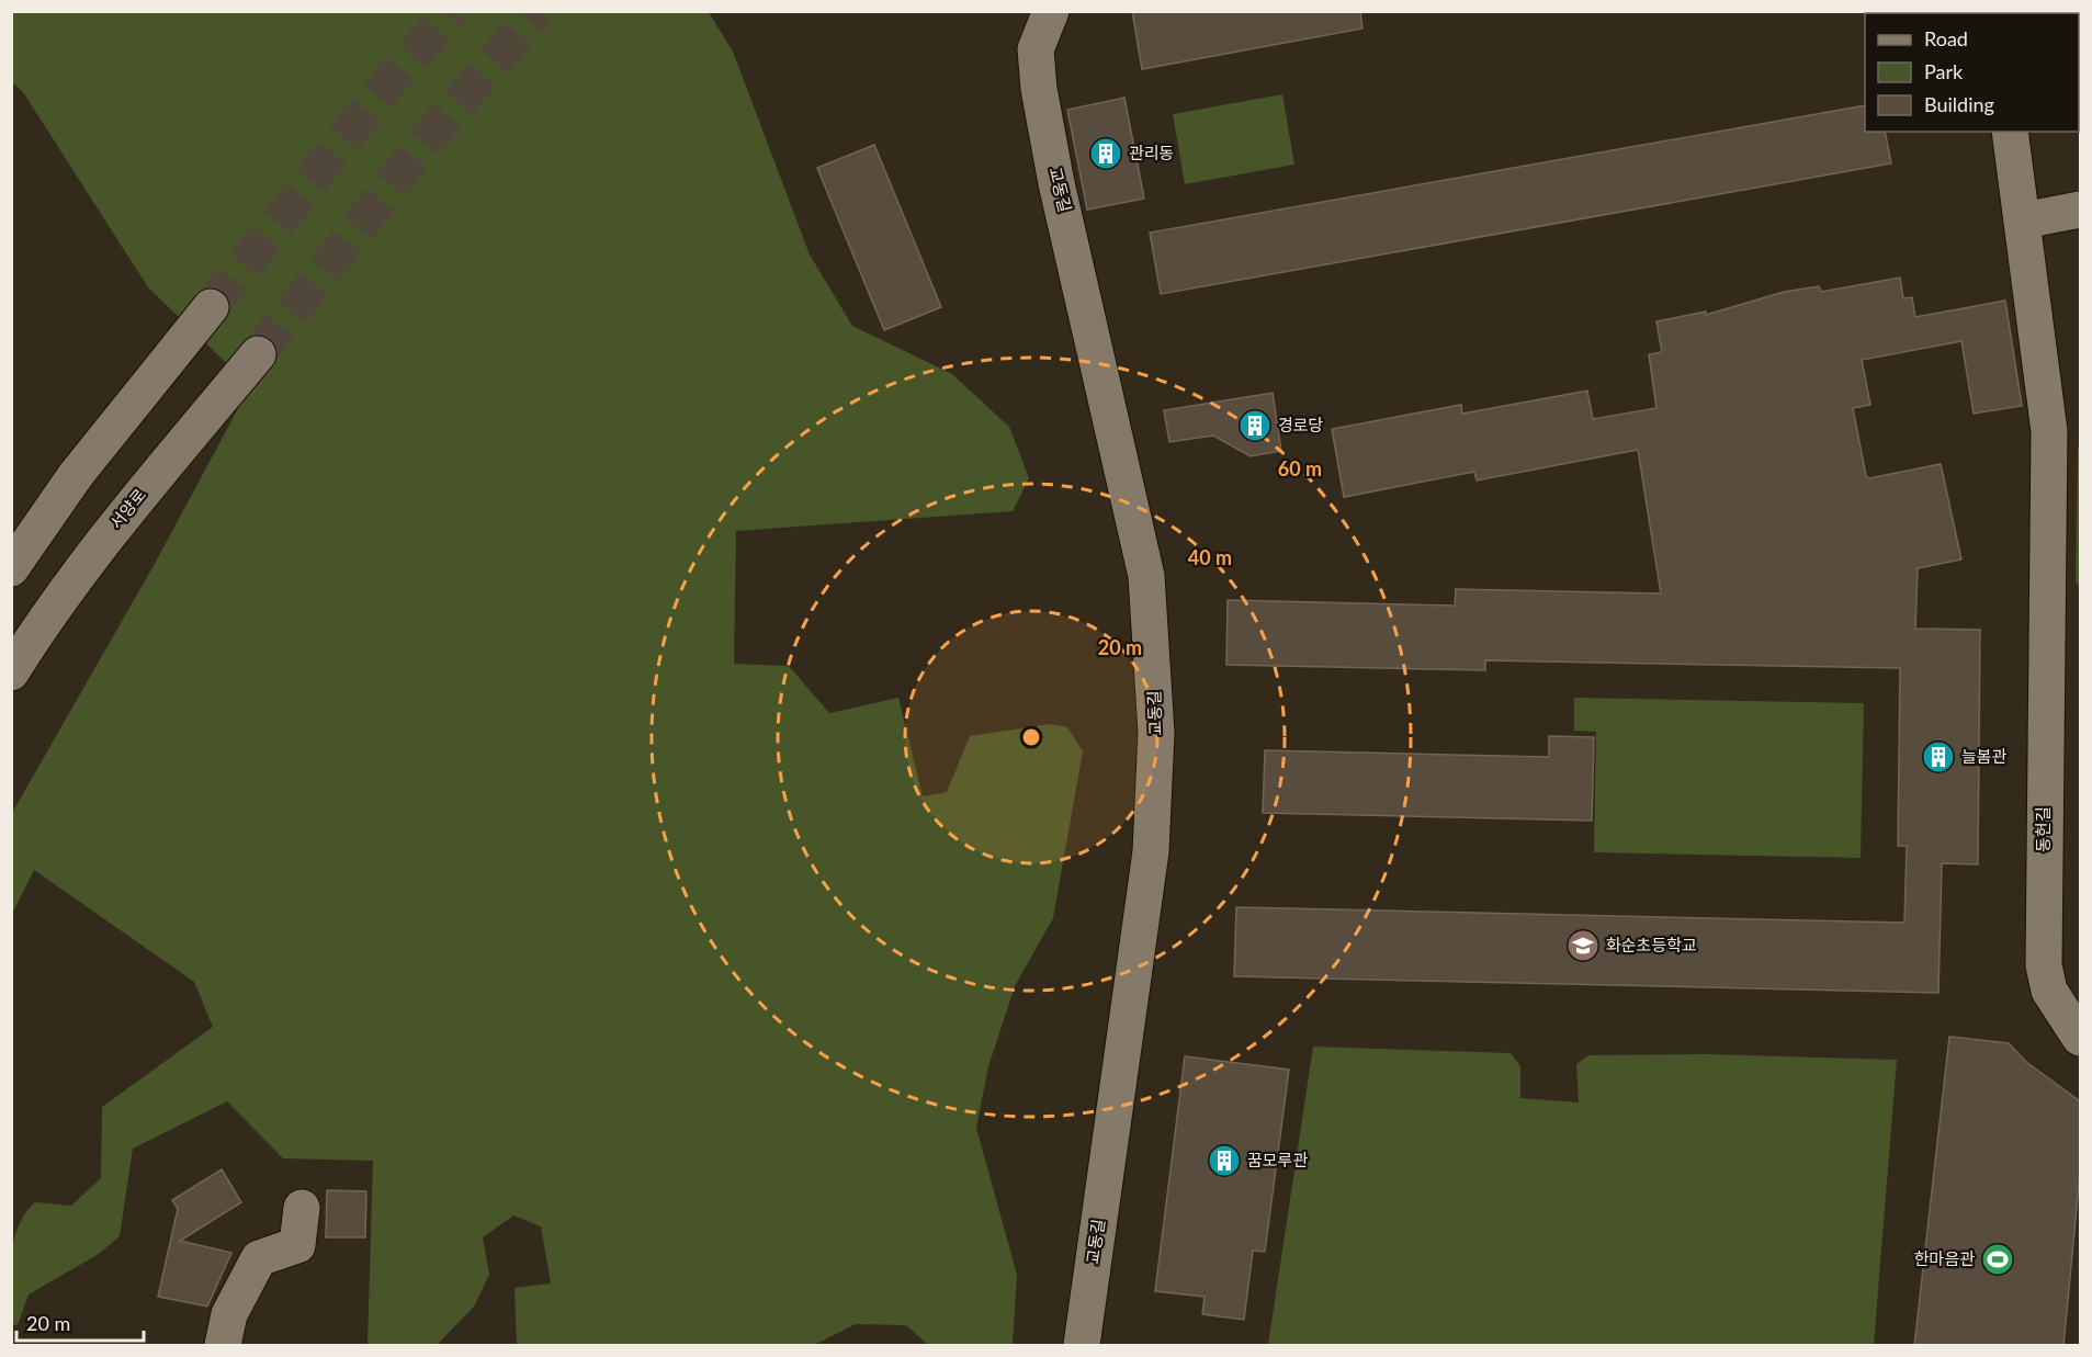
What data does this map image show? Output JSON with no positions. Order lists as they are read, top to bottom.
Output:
{
  "streets": {
    "street": ["교동길", "서양로", "동헌길"]
  },
  "places": {
    "building": [
      "관리동",
      "경로당",
      "늘봄관",
      "꿈모루관"
    ],
    "school or university": ["화순초등학교"],
    "sports": ["한마음관"]
  },
  "legend": ["Road", "Park", "Building"],
  "scale_bar": "20 m",
  "rings": ["60 m", "40 m", "20 m"]
}
